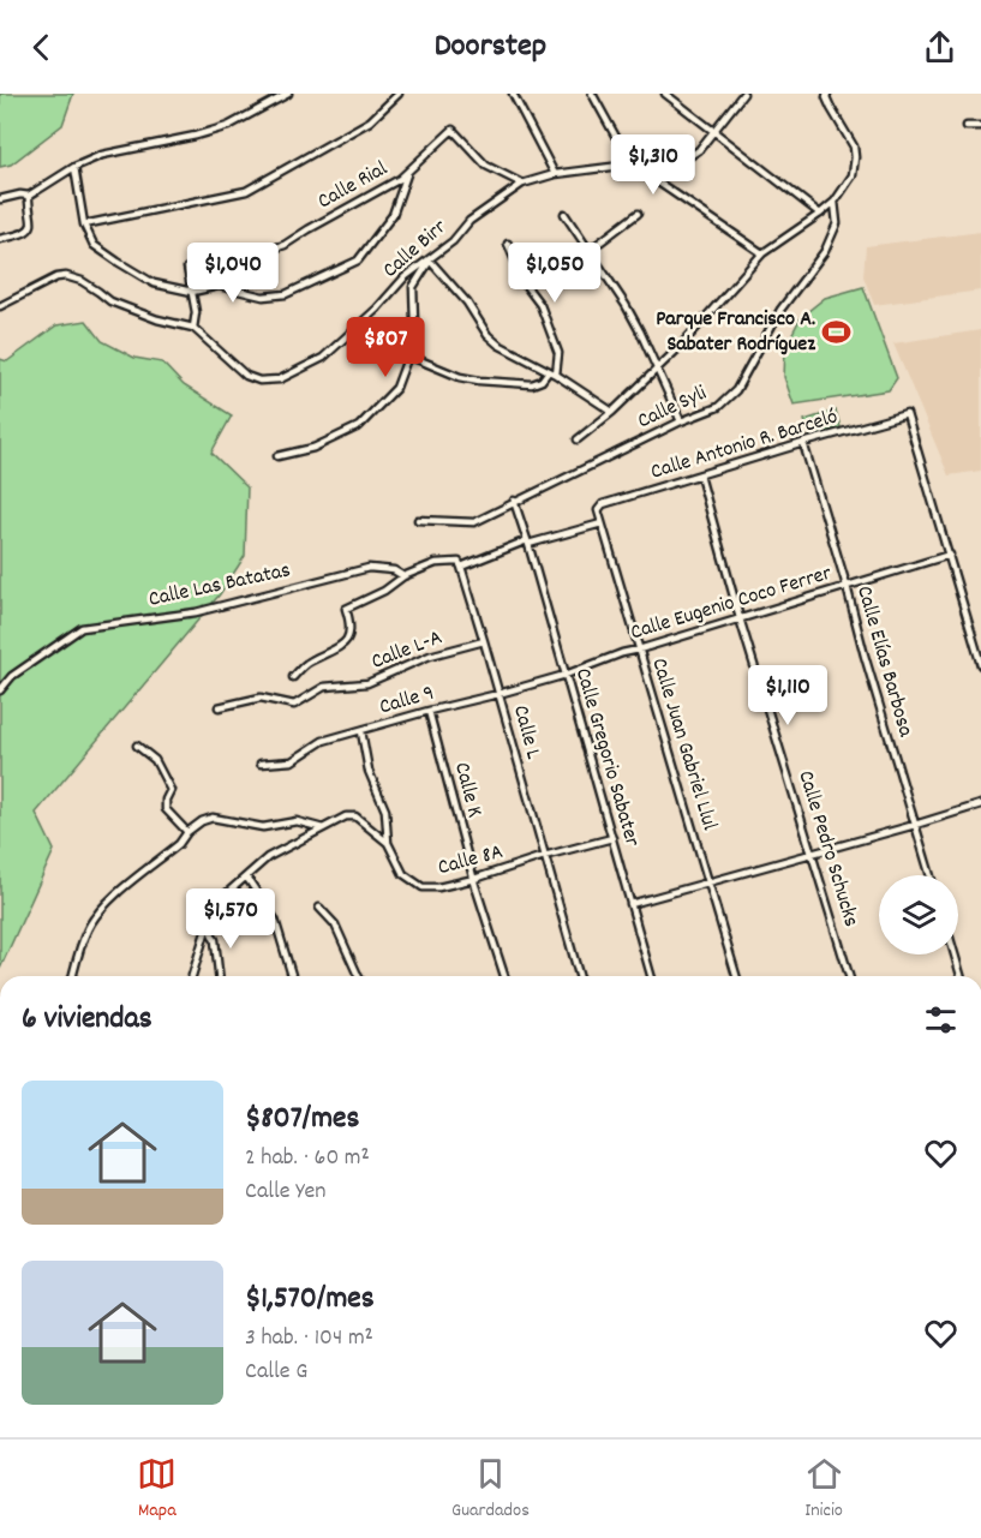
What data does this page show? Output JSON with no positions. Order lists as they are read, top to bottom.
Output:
{
  "streets": {
    "street": [
      "Calle Rial",
      "Calle Birr",
      "Calle Syli",
      "Calle Antonio R. Barceló",
      "Calle Las Batatas",
      "Calle Eugenio Coco Ferrer",
      "Calle L-A",
      "Calle Elías Barbosa",
      "Calle 9",
      "Calle L",
      "Calle Juan Gabriel Llul",
      "Calle Gregorio Sabater",
      "Calle K",
      "Calle Pedro Schucks",
      "Calle 8A"
    ]
  },
  "crossings": [
    ["Calle Rial", "Calle Birr"],
    ["Calle Syli", "Calle Gregorio Sabater"],
    ["Calle Antonio R. Barceló", "Calle Eugenio Coco Ferrer"],
    ["Calle Antonio R. Barceló", "Calle Elías Barbosa"],
    ["Calle Antonio R. Barceló", "Calle Juan Gabriel Llul"],
    ["Calle Antonio R. Barceló", "Calle Pedro Schucks"],
    ["Calle Eugenio Coco Ferrer", "Calle Elías Barbosa"],
    ["Calle Eugenio Coco Ferrer", "Calle 9"],
    ["Calle Eugenio Coco Ferrer", "Calle Juan Gabriel Llul"],
    ["Calle Eugenio Coco Ferrer", "Calle Gregorio Sabater"],
    ["Calle Eugenio Coco Ferrer", "Calle Pedro Schucks"],
    ["Calle L-A", "Calle L"],
    ["Calle 9", "Calle L"],
    ["Calle 9", "Calle Gregorio Sabater"],
    ["Calle 9", "Calle K"],
    ["Calle 9", "Calle 8A"],
    ["Calle L", "Calle 8A"],
    ["Calle Gregorio Sabater", "Calle 8A"],
    ["Calle K", "Calle 8A"]
  ],
  "places": {
    "sports": ["Parque Francisco A. Sabater Rodríguez"]
  },
  "page": {
    "header": "Doorstep",
    "price": [
      "$1,310",
      "$1,040",
      "$1,050",
      "$807",
      "$1,110",
      "$1,570"
    ],
    "heading": "6 viviendas",
    "list": [
      {
        "name": "$807/mes",
        "note": "2 hab. · 60 m² · Calle Yen"
      },
      {
        "name": "$1,570/mes",
        "note": "3 hab. · 104 m² · Calle G"
      }
    ],
    "tabs": ["Mapa", "Guardados", "Inicio"]
  }
}
